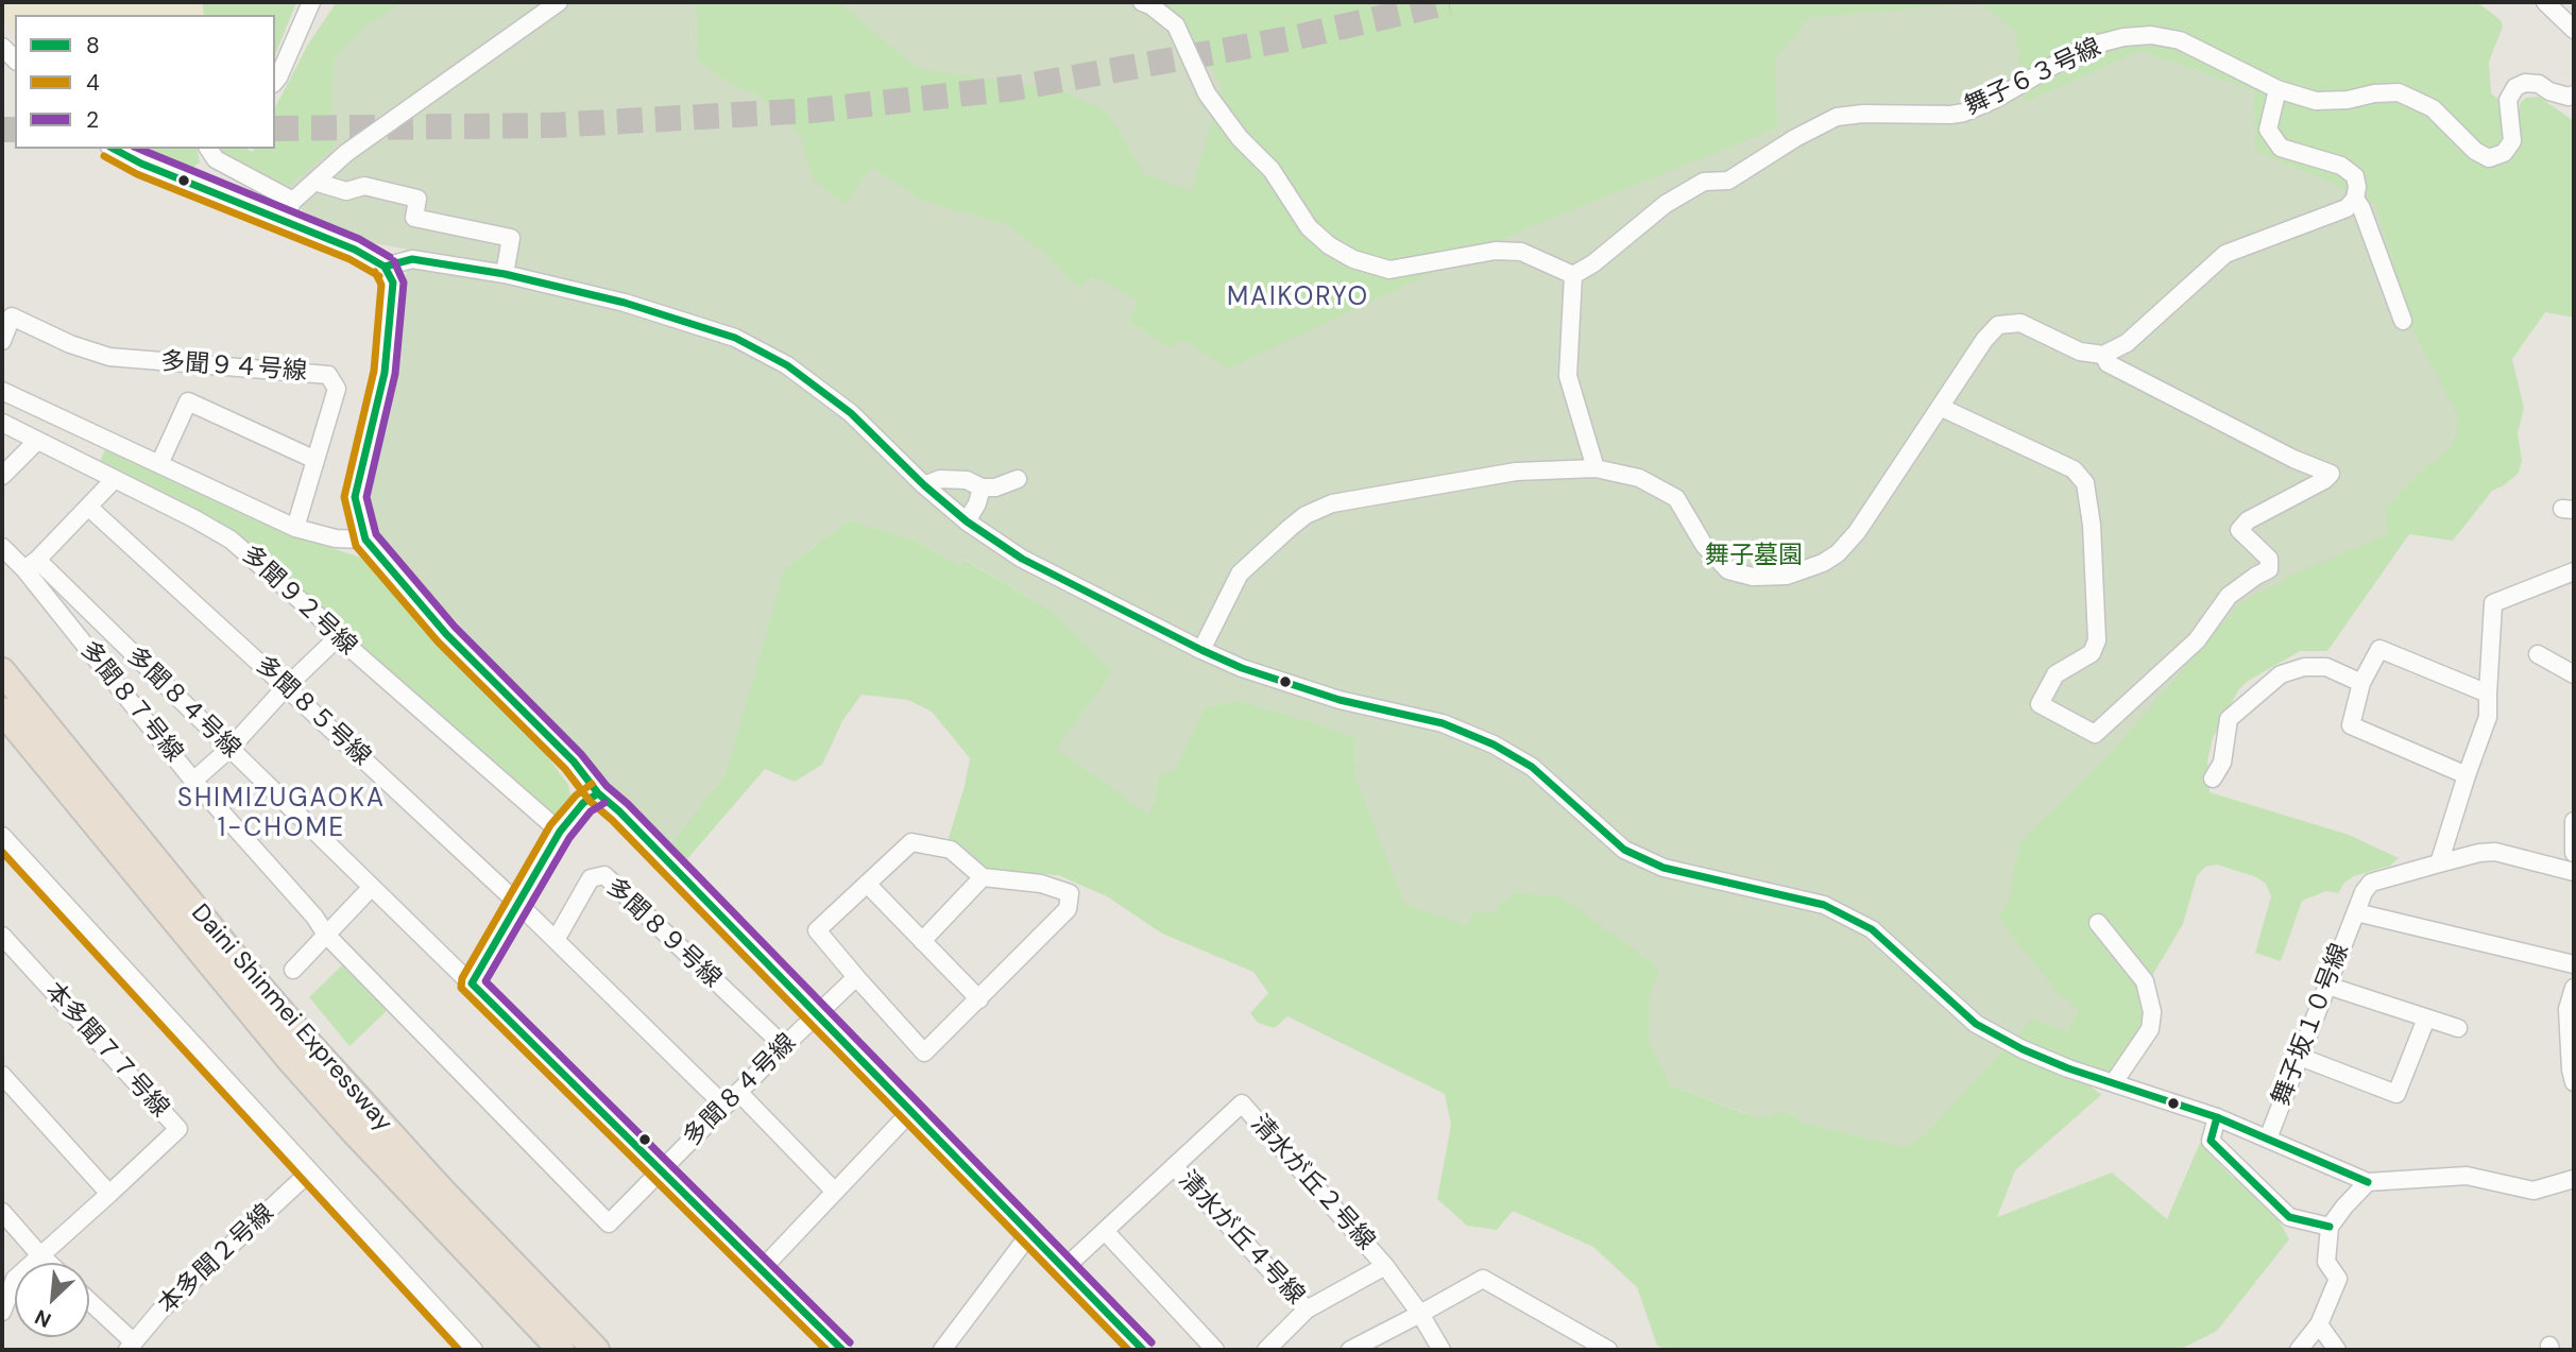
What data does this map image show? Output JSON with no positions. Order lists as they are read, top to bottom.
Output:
{
  "streets": {
    "highway": ["Daini Shinmei Expressway"],
    "street": [
      "舞子６３号線",
      "多聞９４号線",
      "多聞９２号線",
      "多聞８７号線",
      "多聞８４号線",
      "多聞８５号線",
      "多聞８９号線",
      "舞子坂１０号線",
      "本多聞７７号線",
      "清水が丘２号線",
      "清水が丘４号線",
      "本多聞２号線"
    ]
  },
  "crossings": [
    ["多聞８７号線", "多聞８４号線"],
    ["多聞８４号線", "多聞８５号線"],
    ["多聞８４号線", "多聞８９号線"],
    ["多聞８５号線", "多聞８９号線"],
    ["清水が丘２号線", "清水が丘４号線"]
  ],
  "districts": ["MAIKORYO", "SHIMIZUGAOKA 1-CHOME"],
  "parks": ["舞子墓園"],
  "lines": ["transit line 8", "transit line 2", "transit line 4"],
  "legend": ["8", "4", "2"],
  "north": "bottom left"
}
